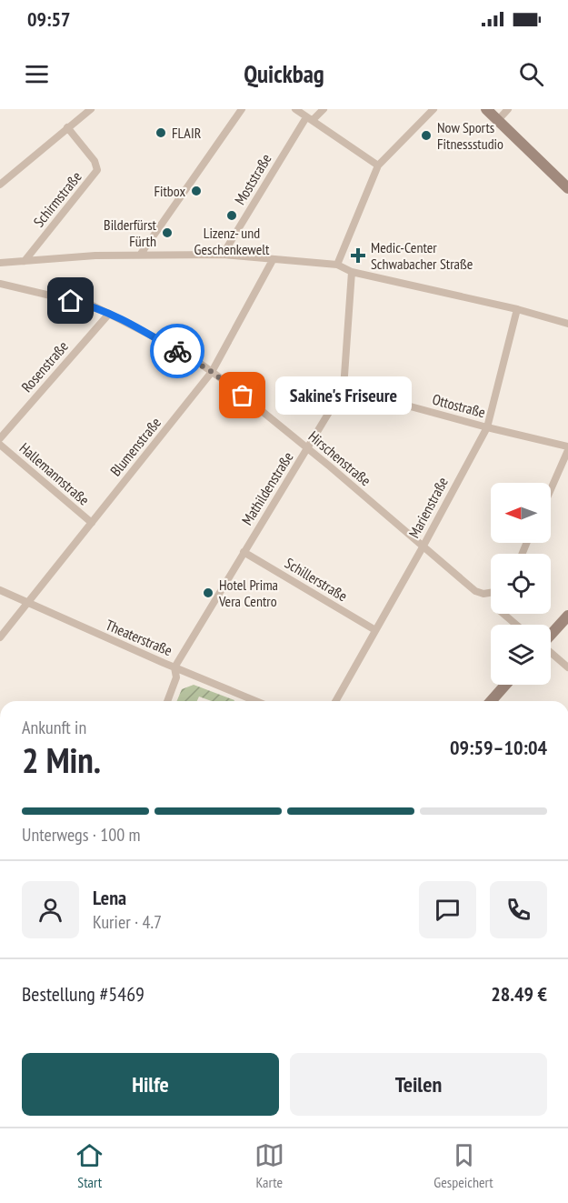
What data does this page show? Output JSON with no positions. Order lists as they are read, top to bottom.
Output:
{
  "streets": {
    "street": [
      "Moststraße",
      "Schirmstraße",
      "Rosenstraße",
      "Ottostraße",
      "Blumenstraße",
      "Hirschenstraße",
      "Hallemannstraße",
      "Mathildenstraße",
      "Marienstraße",
      "Schillerstraße",
      "Theaterstraße"
    ]
  },
  "crossings": [
    ["Rosenstraße", "Hirschenstraße"],
    ["Ottostraße", "Mathildenstraße"],
    ["Ottostraße", "Marienstraße"],
    ["Blumenstraße", "Hirschenstraße"],
    ["Blumenstraße", "Hallemannstraße"],
    ["Blumenstraße", "Theaterstraße"],
    ["Hirschenstraße", "Mathildenstraße"],
    ["Hirschenstraße", "Marienstraße"],
    ["Mathildenstraße", "Schillerstraße"],
    ["Mathildenstraße", "Theaterstraße"],
    ["Marienstraße", "Schillerstraße"]
  ],
  "places": {
    "other": [
      "FLAIR",
      "Now Sports Fitnessstudio",
      "Fitbox",
      "Lizenz- und Geschenkewelt",
      "Bilderfürst Fürth",
      "Sakine's Friseure",
      "Hotel Prima Vera Centro"
    ],
    "health": ["Medic-Center Schwabacher Straße"]
  },
  "north": "left",
  "page": {
    "status": "09:57",
    "header": "Quickbag",
    "bubble": "Sakine's Friseure",
    "heading": ["2 Min.", "Ankunft in", "09:59–10:04"],
    "panel": [
      "Lena",
      "Kurier · 4.7",
      "Bestellung #5469",
      "28.49 €"
    ],
    "bar": "Unterwegs · 100 m",
    "buttons": ["Hilfe", "Teilen"],
    "tabs": ["Start", "Karte", "Gespeichert"]
  }
}
